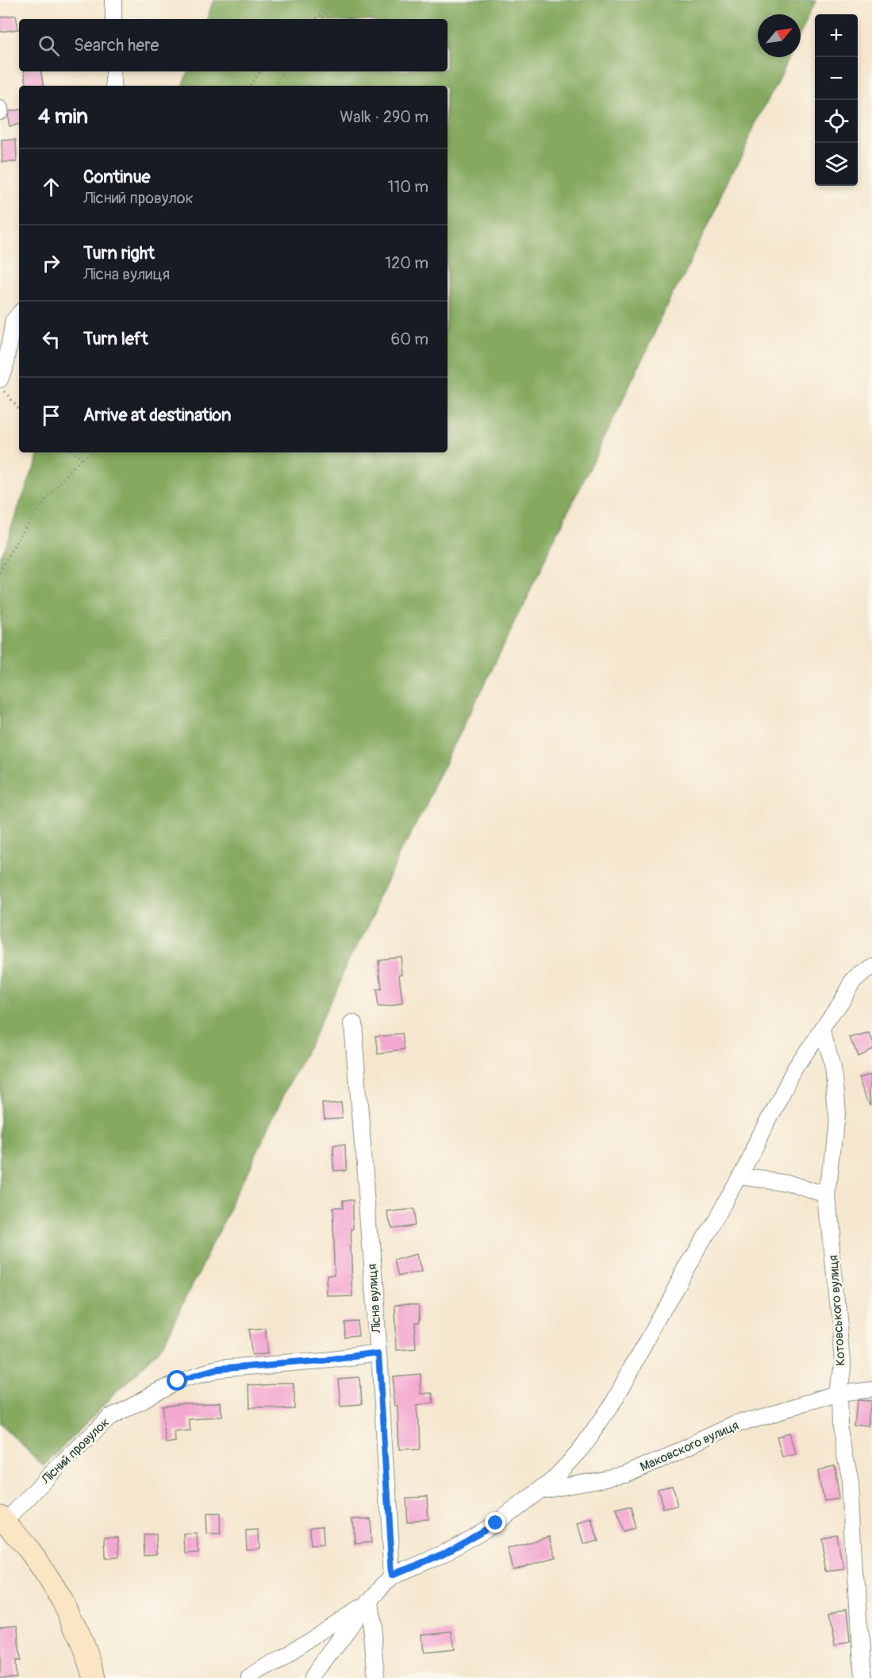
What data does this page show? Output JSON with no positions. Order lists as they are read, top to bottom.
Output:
{
  "streets": {
    "street": [
      "Лісна вулиця",
      "Котовського вулиця",
      "Маковского вулиця",
      "Лісний провулок"
    ]
  },
  "crossings": [
    ["Лісна вулиця", "Лісний провулок"],
    ["Котовського вулиця", "Маковского вулиця"]
  ],
  "north": "top right",
  "page": {
    "map_buttons": ["+", "−"],
    "search": "Search here",
    "heading": ["4 min", "Walk · 290 m"],
    "list": [
      ["Continue", "Лісний провулок", "110 m"],
      ["Turn right", "Лісна вулиця", "120 m"],
      ["Turn left", "60 m"],
      "Arrive at destination"
    ]
  }
}
